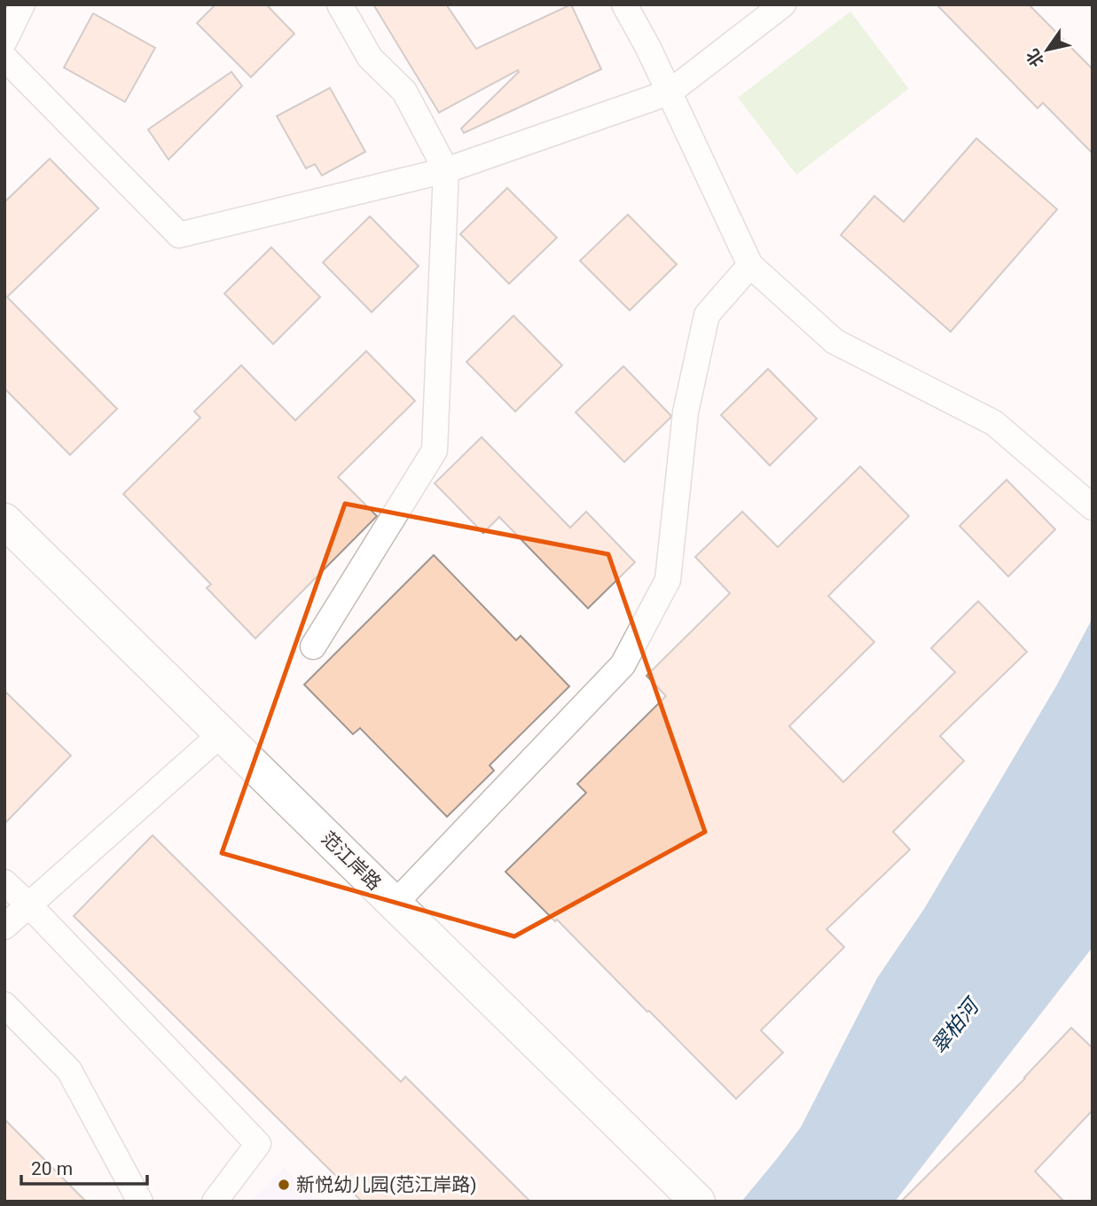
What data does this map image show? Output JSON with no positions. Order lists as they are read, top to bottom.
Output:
{
  "streets": {
    "street": ["范江岸路"]
  },
  "water": ["翠柏河"],
  "places": ["新悦幼儿园(范江岸路)"],
  "scale_bar": "20 m",
  "north": "bottom left"
}
